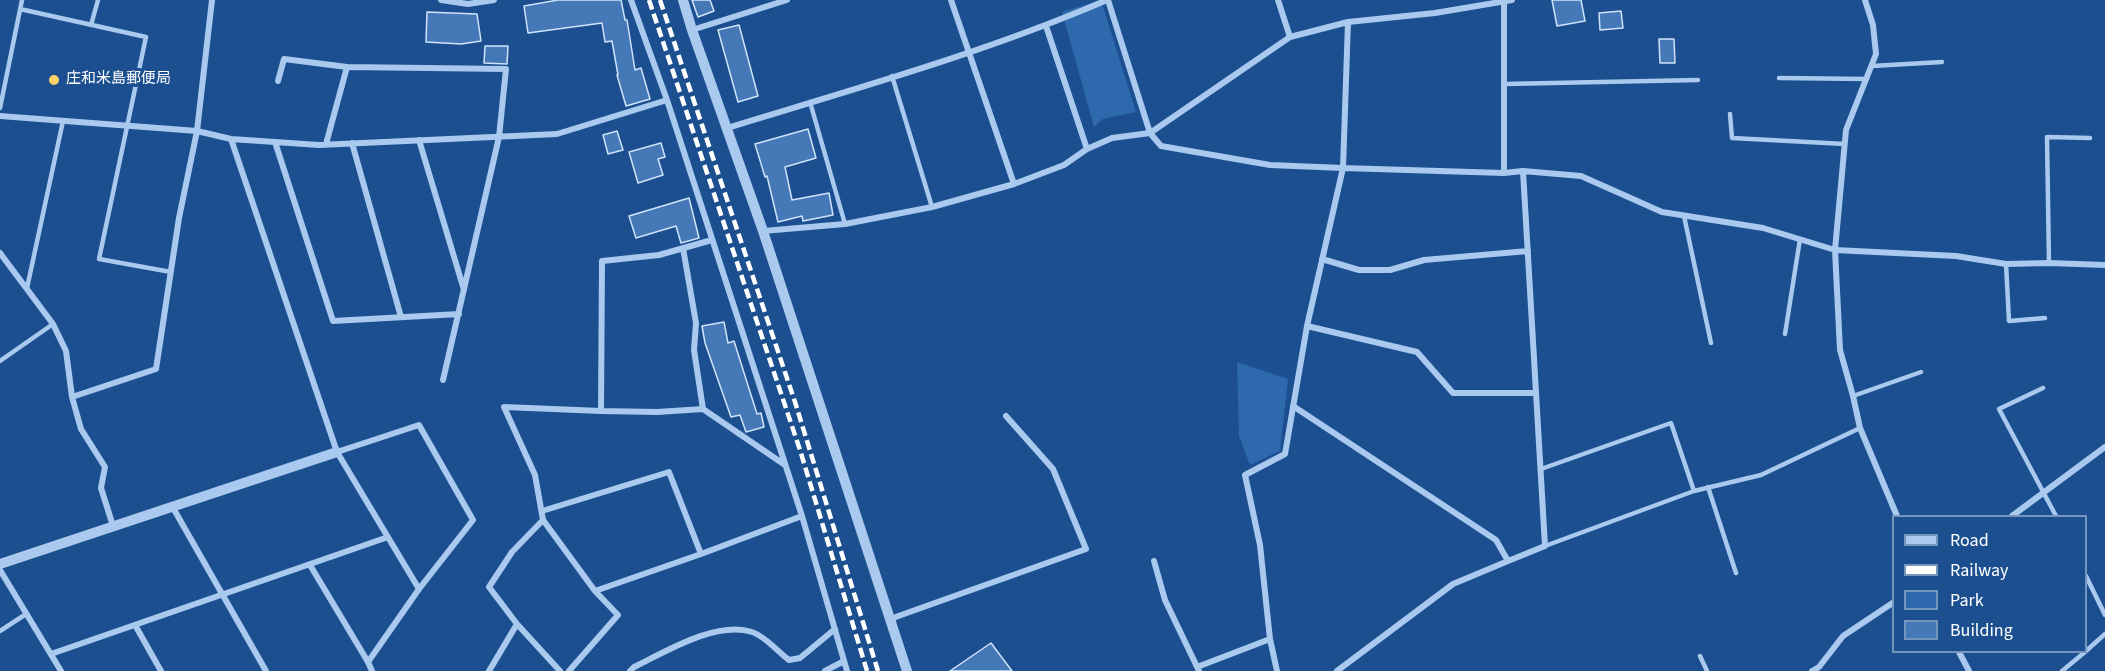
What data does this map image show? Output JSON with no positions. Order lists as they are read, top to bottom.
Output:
{
  "places": ["庄和米島郵便局"],
  "legend": [
    "Road",
    "Railway",
    "Park",
    "Building"
  ]
}
